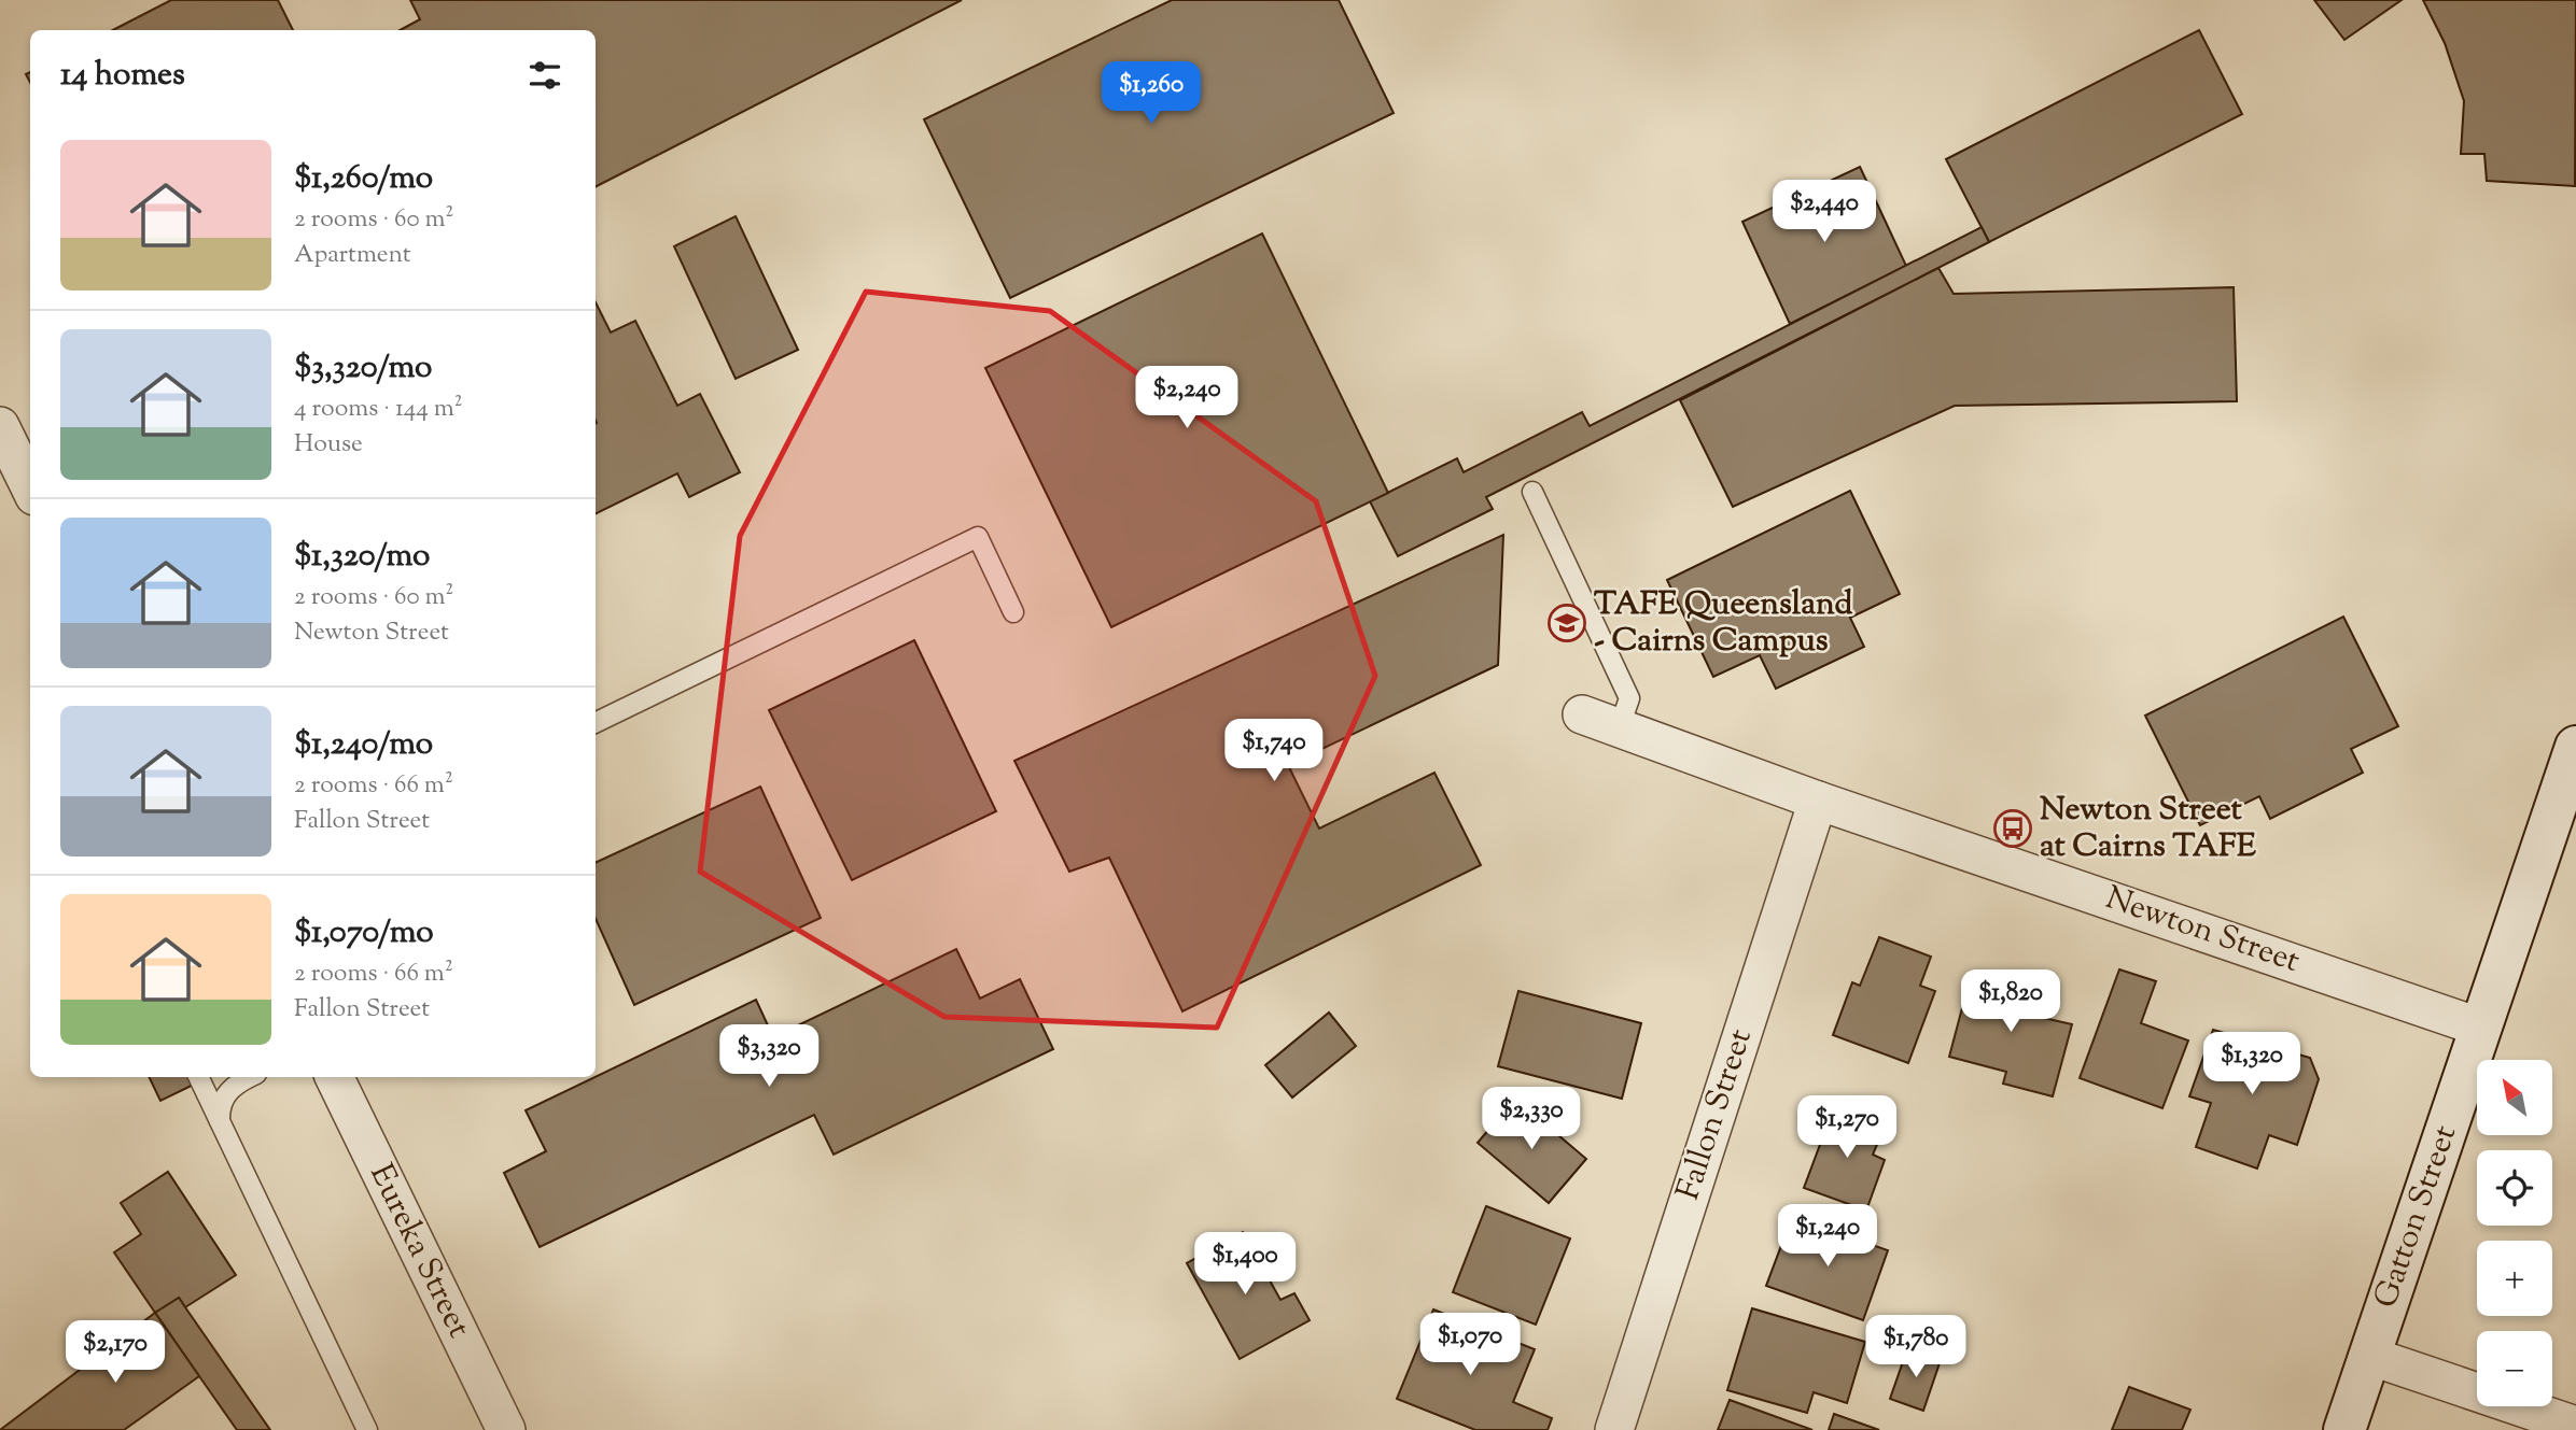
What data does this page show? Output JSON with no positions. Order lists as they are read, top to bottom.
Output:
{
  "streets": {
    "street": [
      "Newton Street",
      "Fallon Street",
      "Gatton Street",
      "Eureka Street"
    ]
  },
  "crossings": [
    ["Newton Street", "Fallon Street"],
    ["Newton Street", "Gatton Street"]
  ],
  "places": {
    "school or university": ["TAFE Queensland - Cairns Campus"],
    "bus stop": ["Newton Street at Cairns TAFE"]
  },
  "north": "top left",
  "page": {
    "heading": "14 homes",
    "price": [
      "$1,260",
      "$2,440",
      "$2,240",
      "$1,740",
      "$1,820",
      "$3,320",
      "$1,320",
      "$2,330",
      "$1,270",
      "$1,240",
      "$1,400",
      "$1,070",
      "$1,780",
      "$2,170"
    ],
    "list": [
      {
        "name": "$1,260/mo",
        "note": "2 rooms · 60 m² · Apartment"
      },
      {
        "name": "$3,320/mo",
        "note": "4 rooms · 144 m² · House"
      },
      {
        "name": "$1,320/mo",
        "note": "2 rooms · 60 m² · Newton Street"
      },
      {
        "name": "$1,240/mo",
        "note": "2 rooms · 66 m² · Fallon Street"
      },
      {
        "name": "$1,070/mo",
        "note": "2 rooms · 66 m² · Fallon Street"
      }
    ],
    "map_buttons": ["+", "−"]
  }
}
